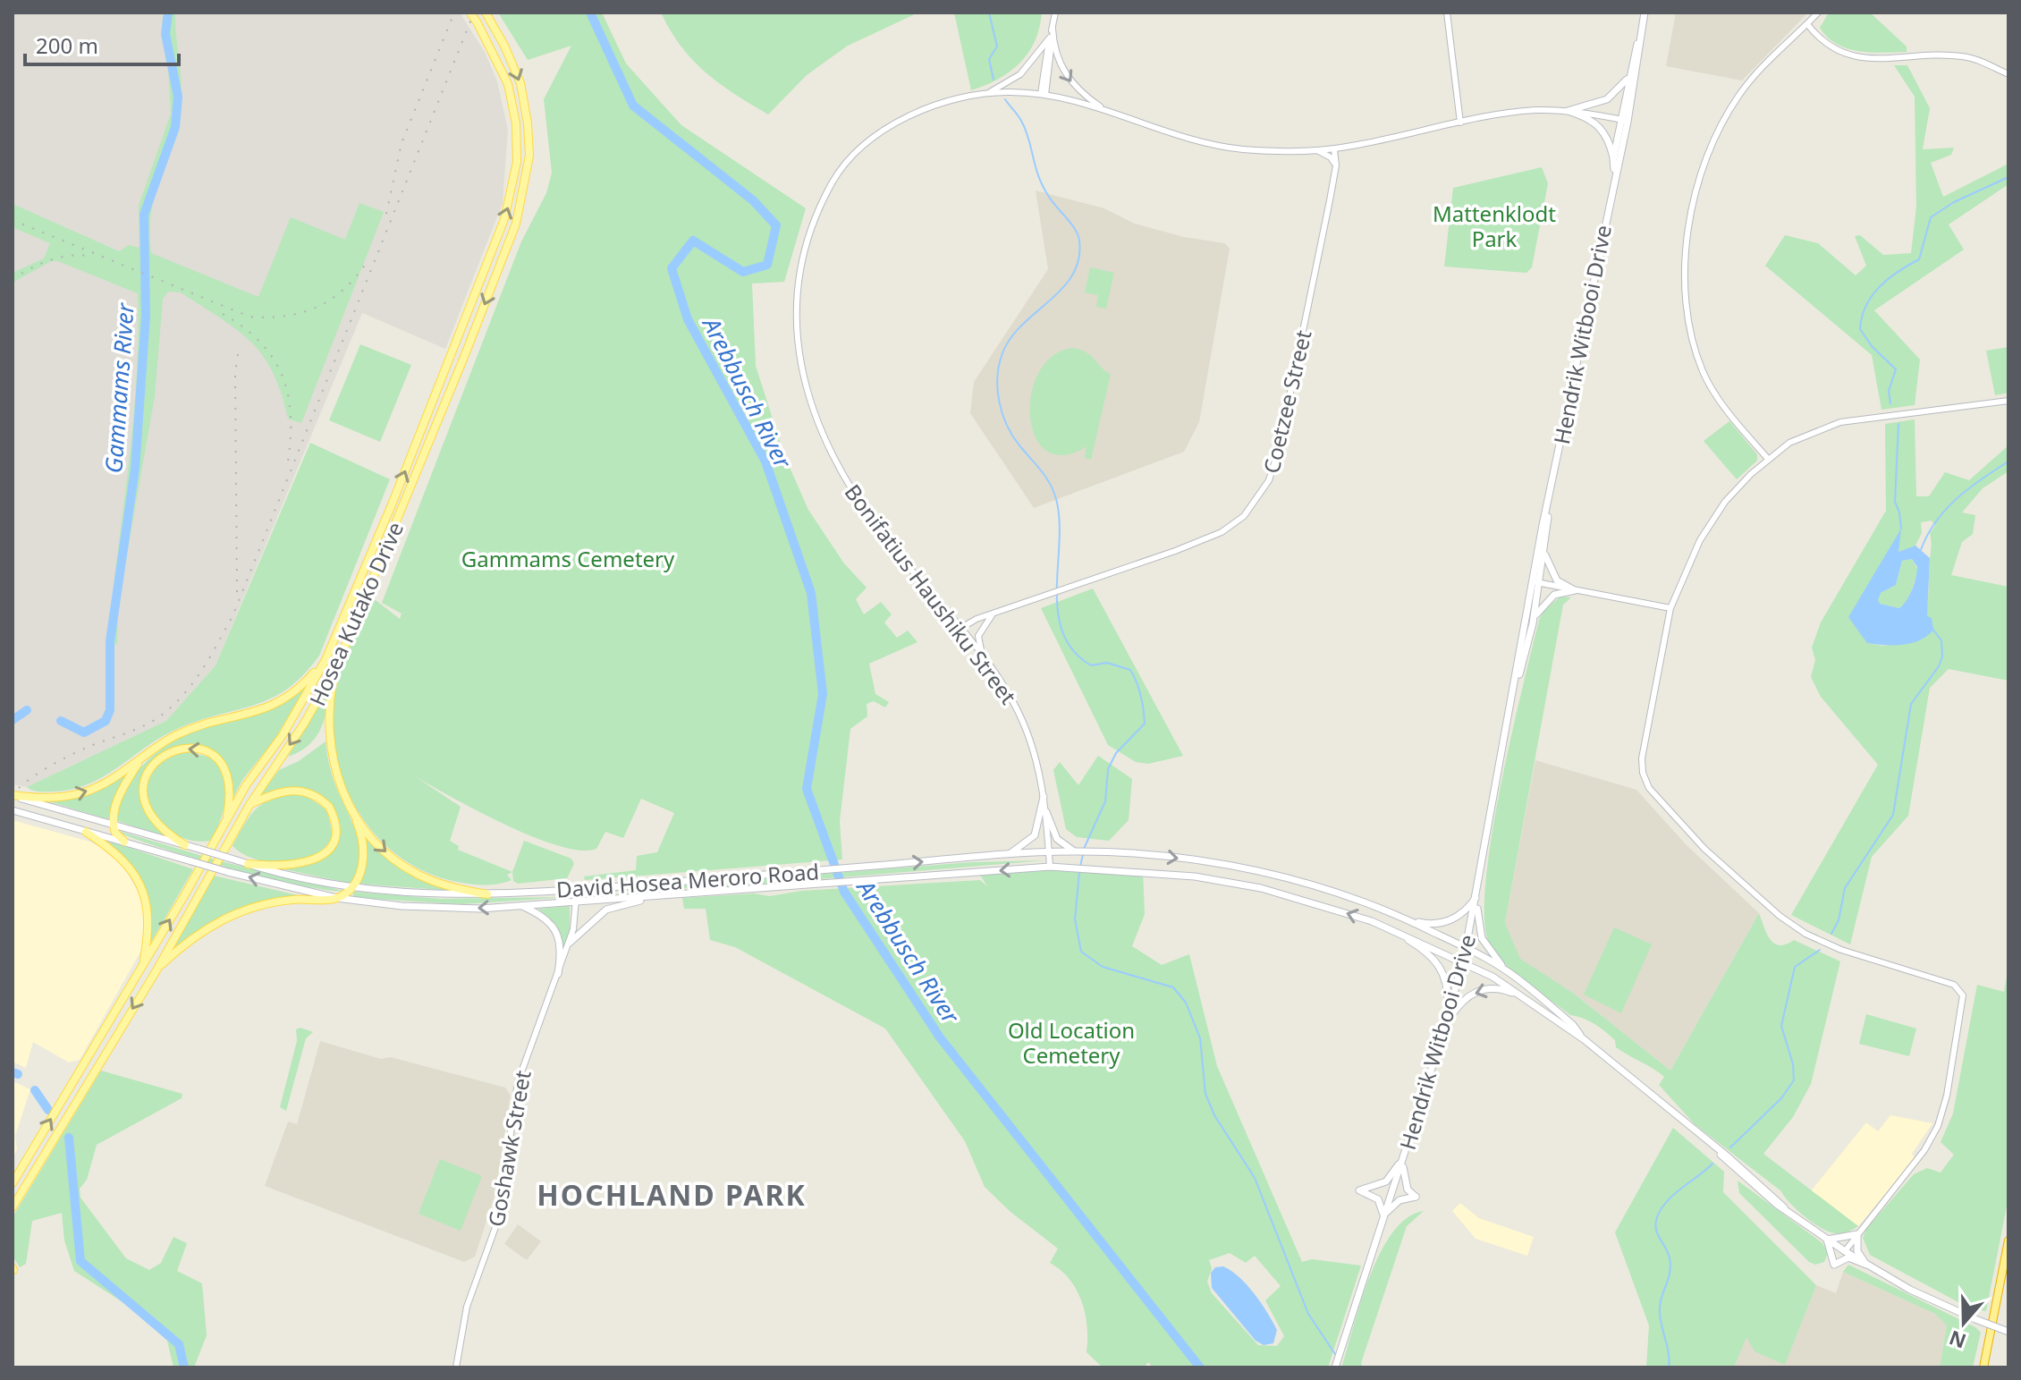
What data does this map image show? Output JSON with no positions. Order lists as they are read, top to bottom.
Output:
{
  "streets": {
    "main road": ["Hendrik Witbooi Drive", "Hosea Kutako Drive", "David Hosea Meroro Road"],
    "street": ["Coetzee Street", "Bonifatius Haushiku Street", "Goshawk Street"]
  },
  "crossings": [
    ["Hendrik Witbooi Drive", "Bonifatius Haushiku Street"],
    ["Hendrik Witbooi Drive", "David Hosea Meroro Road"],
    ["Coetzee Street", "Bonifatius Haushiku Street"],
    ["Bonifatius Haushiku Street", "David Hosea Meroro Road"],
    ["David Hosea Meroro Road", "Goshawk Street"]
  ],
  "districts": ["HOCHLAND PARK"],
  "water": ["Gammams River", "Arebbusch River"],
  "parks": ["Mattenklodt Park", "Gammams Cemetery", "Old Location Cemetery"],
  "scale_bar": "200 m",
  "north": "bottom"
}
